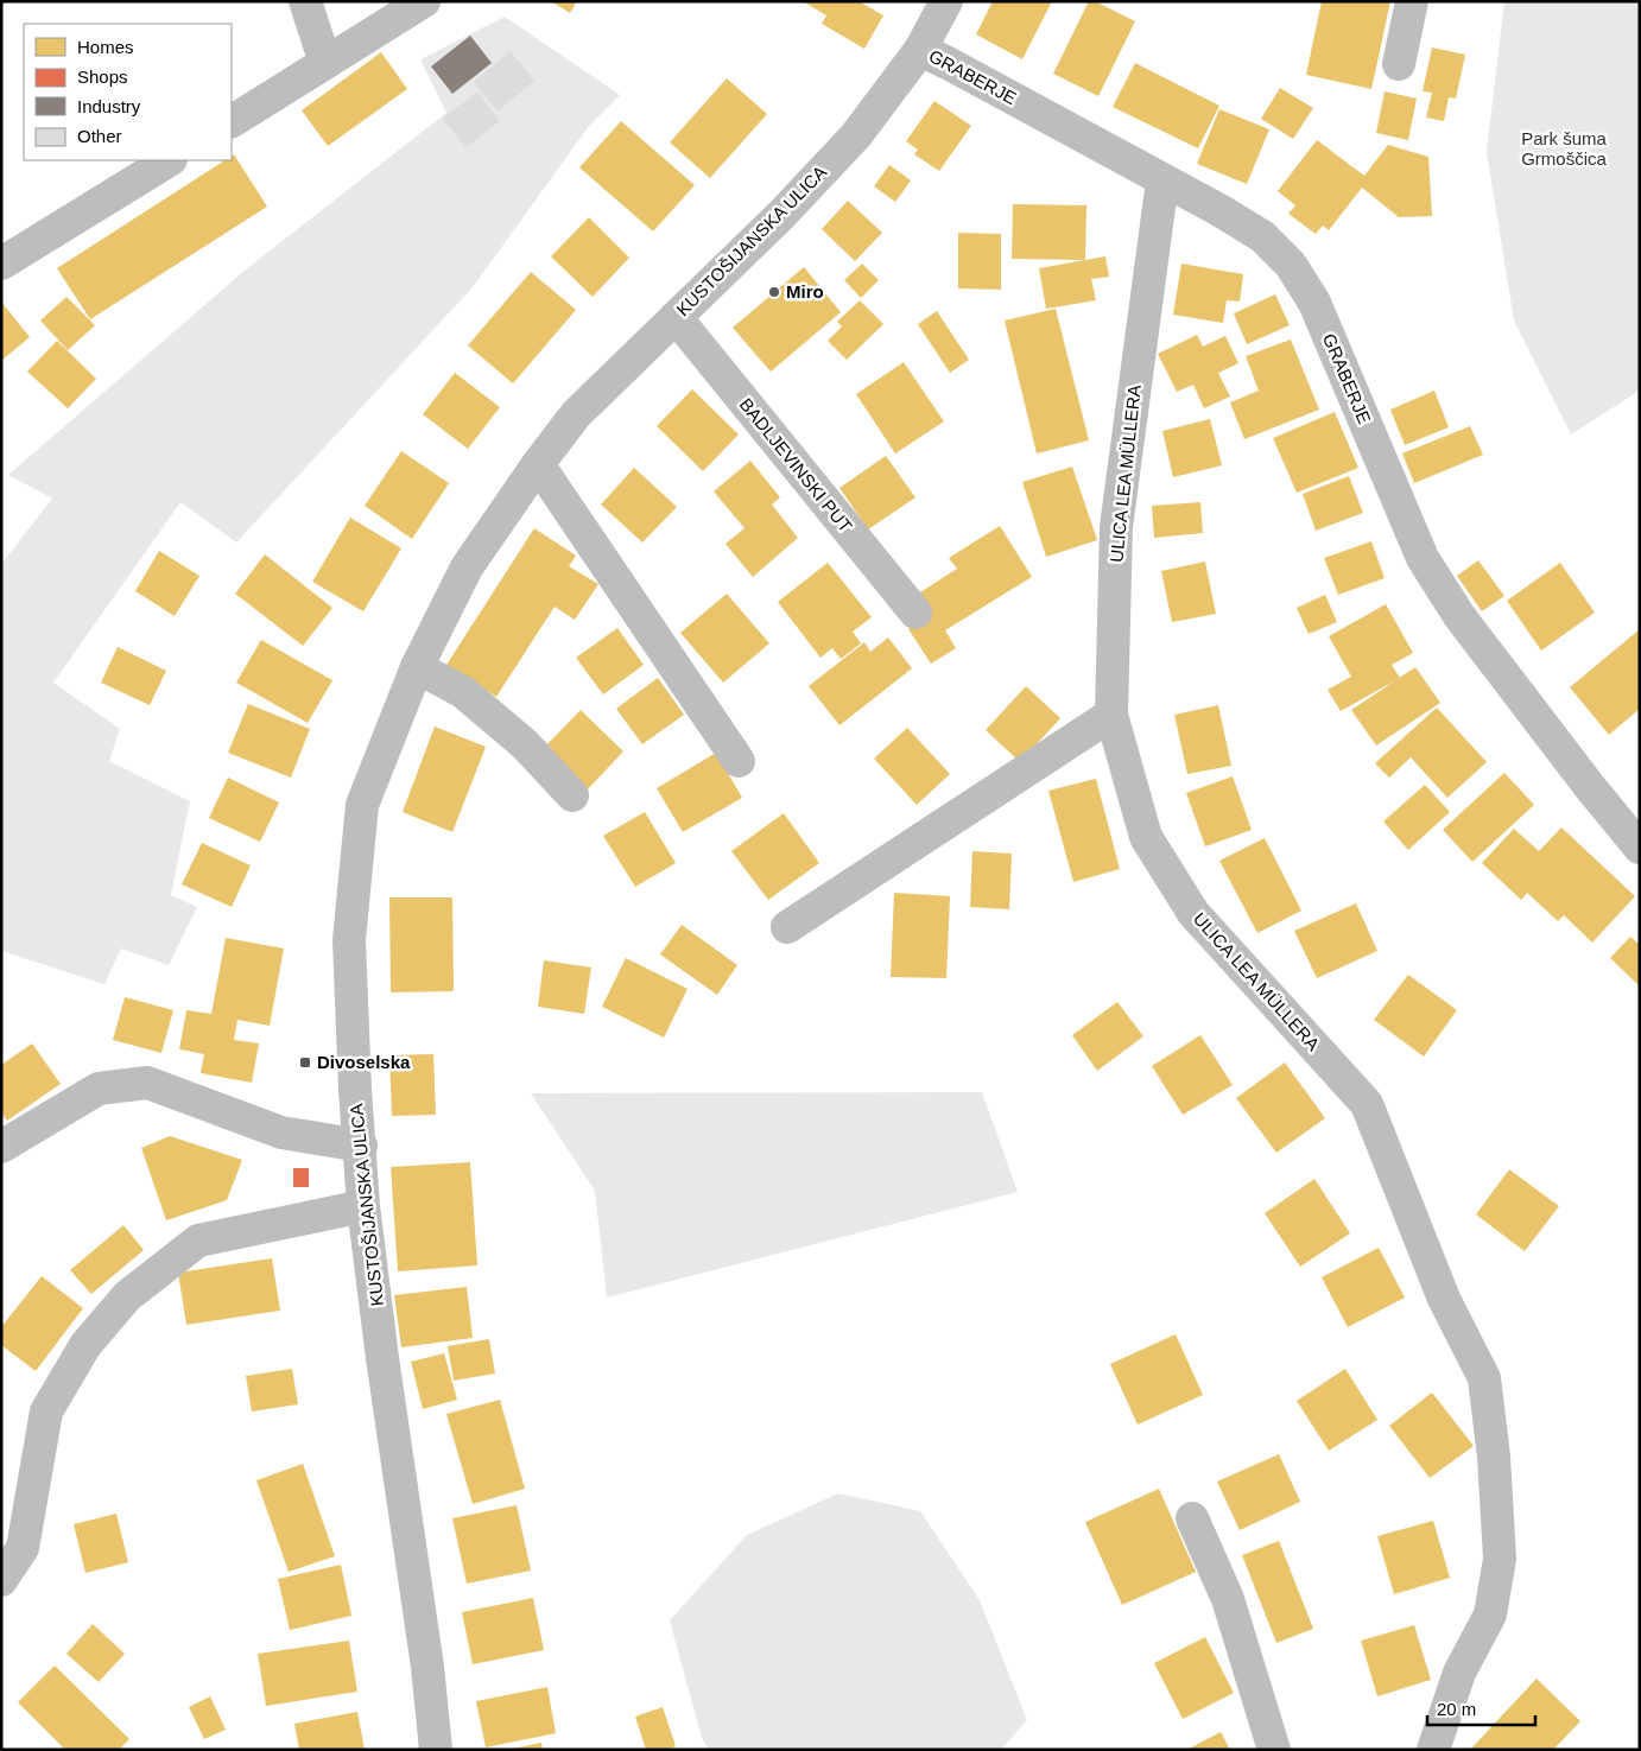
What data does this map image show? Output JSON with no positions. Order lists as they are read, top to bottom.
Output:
{
  "streets": {
    "street": [
      "GRABERJE",
      "KUSTOŠIJANSKA ULICA",
      "BADLJEVINSKI PUT",
      "ULICA LEA MÜLLERA"
    ]
  },
  "crossings": [
    ["GRABERJE", "KUSTOŠIJANSKA ULICA"],
    ["GRABERJE", "ULICA LEA MÜLLERA"],
    ["KUSTOŠIJANSKA ULICA", "BADLJEVINSKI PUT"]
  ],
  "parks": ["Park šuma Grmoščica"],
  "places": {
    "other": ["Miro"],
    "transit": ["Divoselska"]
  },
  "legend": [
    "Homes",
    "Shops",
    "Industry",
    "Other"
  ],
  "scale_bar": "20 m"
}
